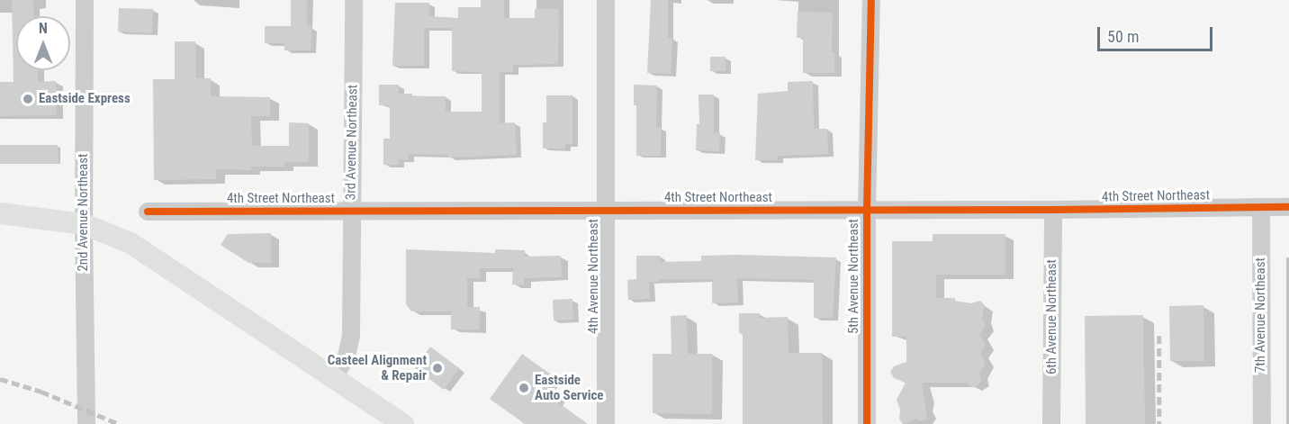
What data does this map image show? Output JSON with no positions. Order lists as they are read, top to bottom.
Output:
{
  "streets": {
    "street": [
      "3rd Avenue Northeast",
      "4th Street Northeast",
      "2nd Avenue Northeast",
      "4th Avenue Northeast",
      "5th Avenue Northeast",
      "7th Avenue Northeast",
      "6th Avenue Northeast"
    ]
  },
  "crossings": [
    ["3rd Avenue Northeast", "4th Street Northeast"],
    ["4th Street Northeast", "4th Avenue Northeast"],
    ["4th Street Northeast", "5th Avenue Northeast"],
    ["4th Street Northeast", "7th Avenue Northeast"],
    ["4th Street Northeast", "6th Avenue Northeast"]
  ],
  "places": ["Eastside Express", "Casteel Alignment & Repair", "Eastside Auto Service"],
  "scale_bar": "50 m",
  "north": "top"
}
